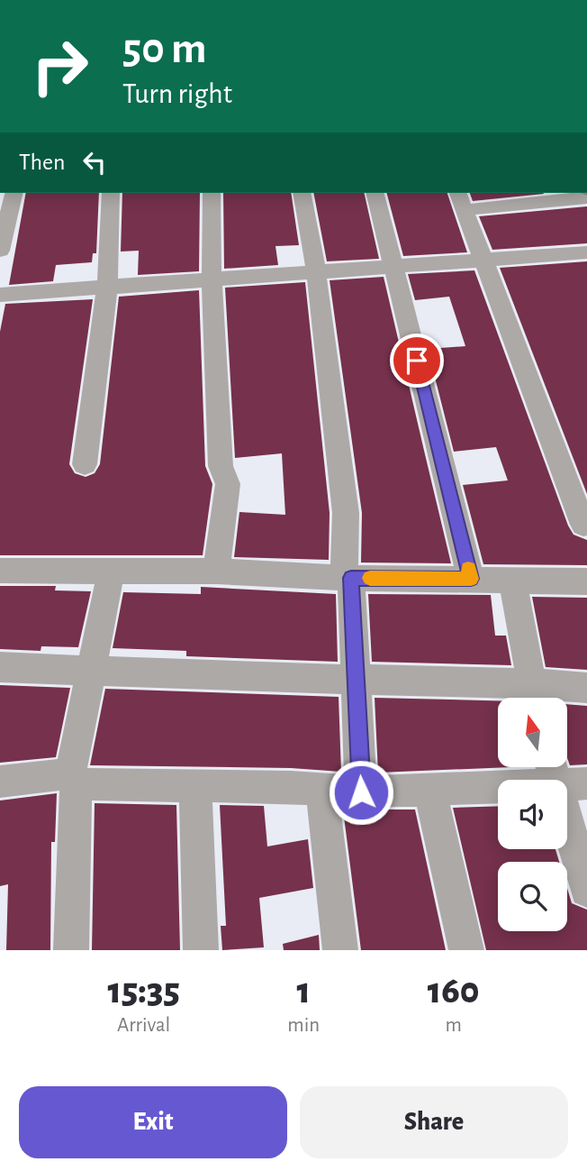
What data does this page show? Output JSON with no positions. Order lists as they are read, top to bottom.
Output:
{
  "north": "top",
  "page": {
    "turn": ["50 m", "Turn right"],
    "then": "Then",
    "eta": [
      "15:35",
      "Arrival",
      "1",
      "min",
      "160",
      "m"
    ],
    "buttons": ["Exit", "Share"]
  }
}
